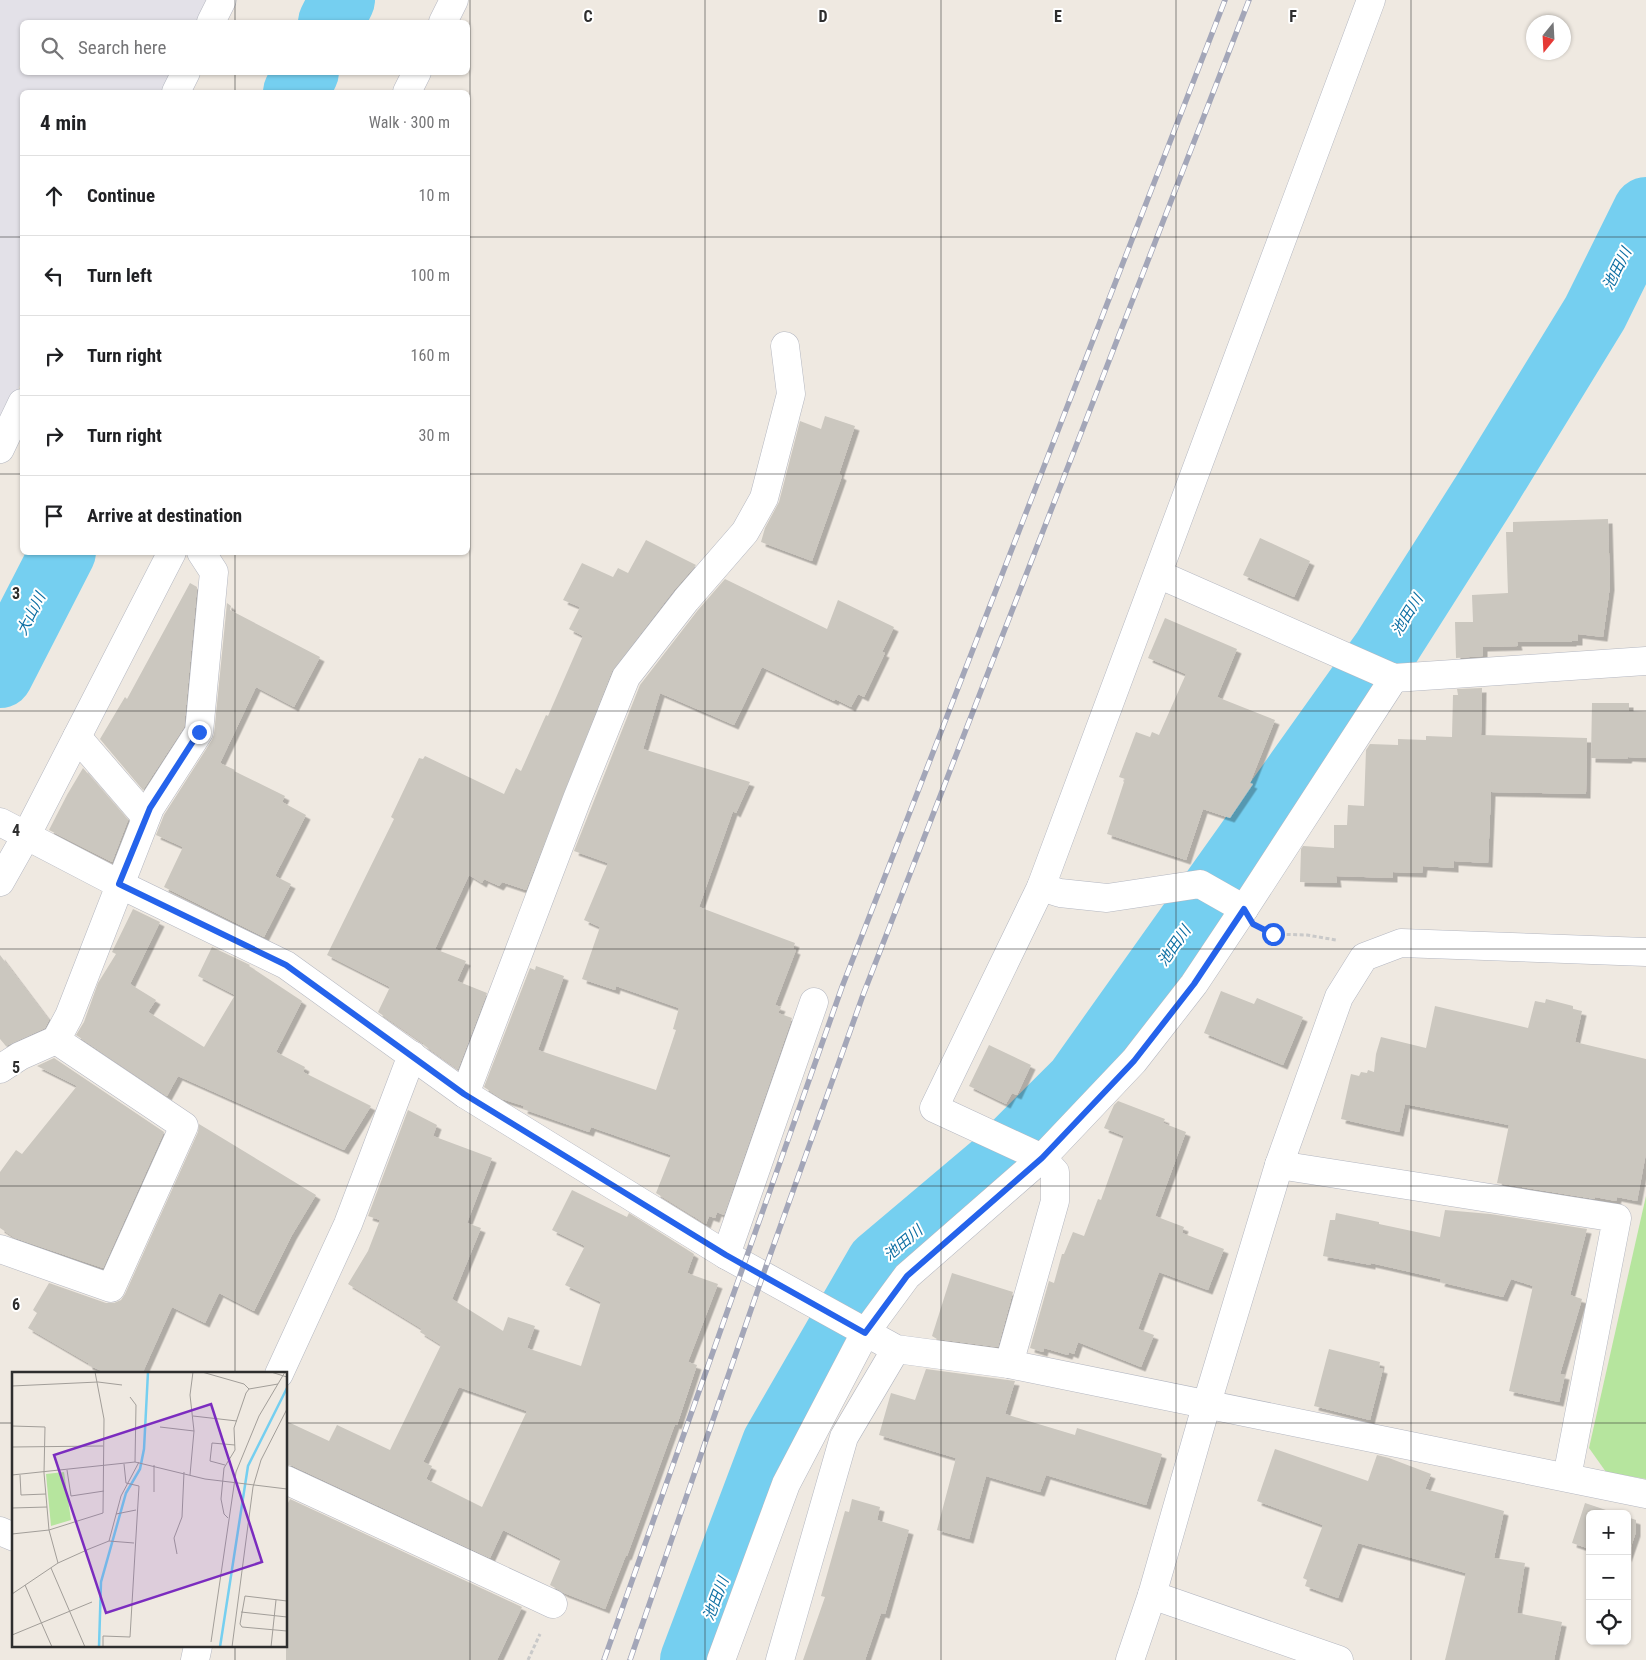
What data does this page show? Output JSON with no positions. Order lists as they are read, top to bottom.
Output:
{
  "water": ["池田川", "大山川"],
  "north": "bottom",
  "page": {
    "search": "Search here",
    "heading": ["4 min", "Walk · 300 m"],
    "list": [
      ["Continue", "10 m"],
      ["Turn left", "100 m"],
      ["Turn right", "160 m"],
      ["Turn right", "30 m"],
      "Arrive at destination"
    ],
    "map_buttons": ["+", "−"]
  },
  "grid": {
    "columns": [
      "C",
      "D",
      "E",
      "F"
    ],
    "rows": [
      "3",
      "4",
      "5",
      "6"
    ]
  }
}
